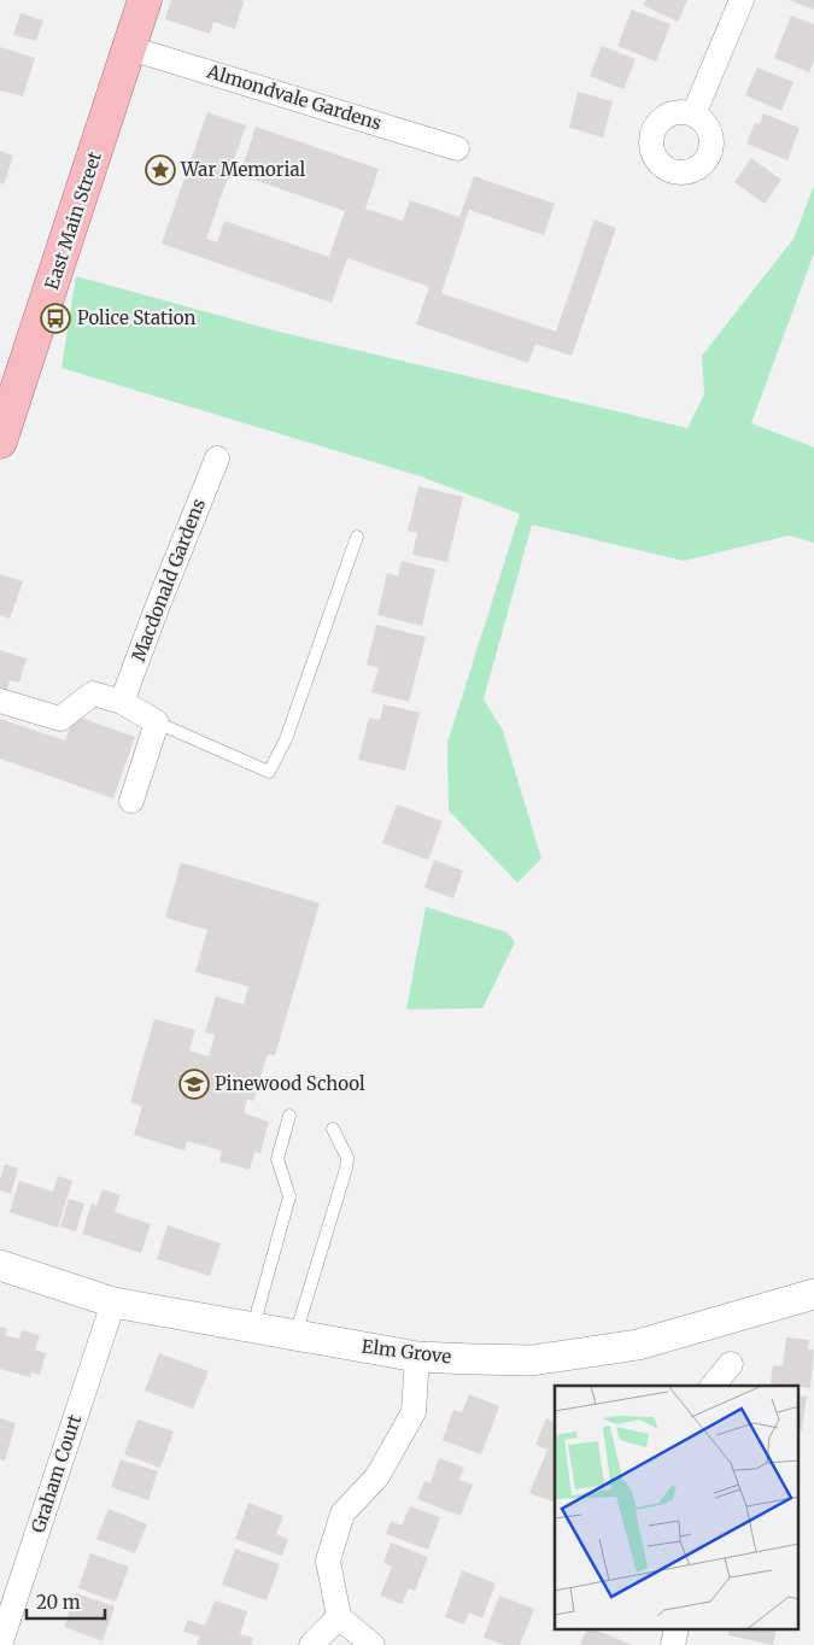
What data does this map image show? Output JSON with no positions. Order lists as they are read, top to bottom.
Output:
{
  "streets": {
    "main road": ["East Main Street"],
    "street": [
      "Almondvale Gardens",
      "Macdonald Gardens",
      "Elm Grove",
      "Graham Court"
    ]
  },
  "crossings": [
    ["Almondvale Gardens", "East Main Street"],
    ["Elm Grove", "Graham Court"]
  ],
  "places": {
    "place": ["War Memorial"],
    "bus stop": ["Police Station"],
    "school or university": ["Pinewood School"]
  },
  "scale_bar": "20 m"
}
